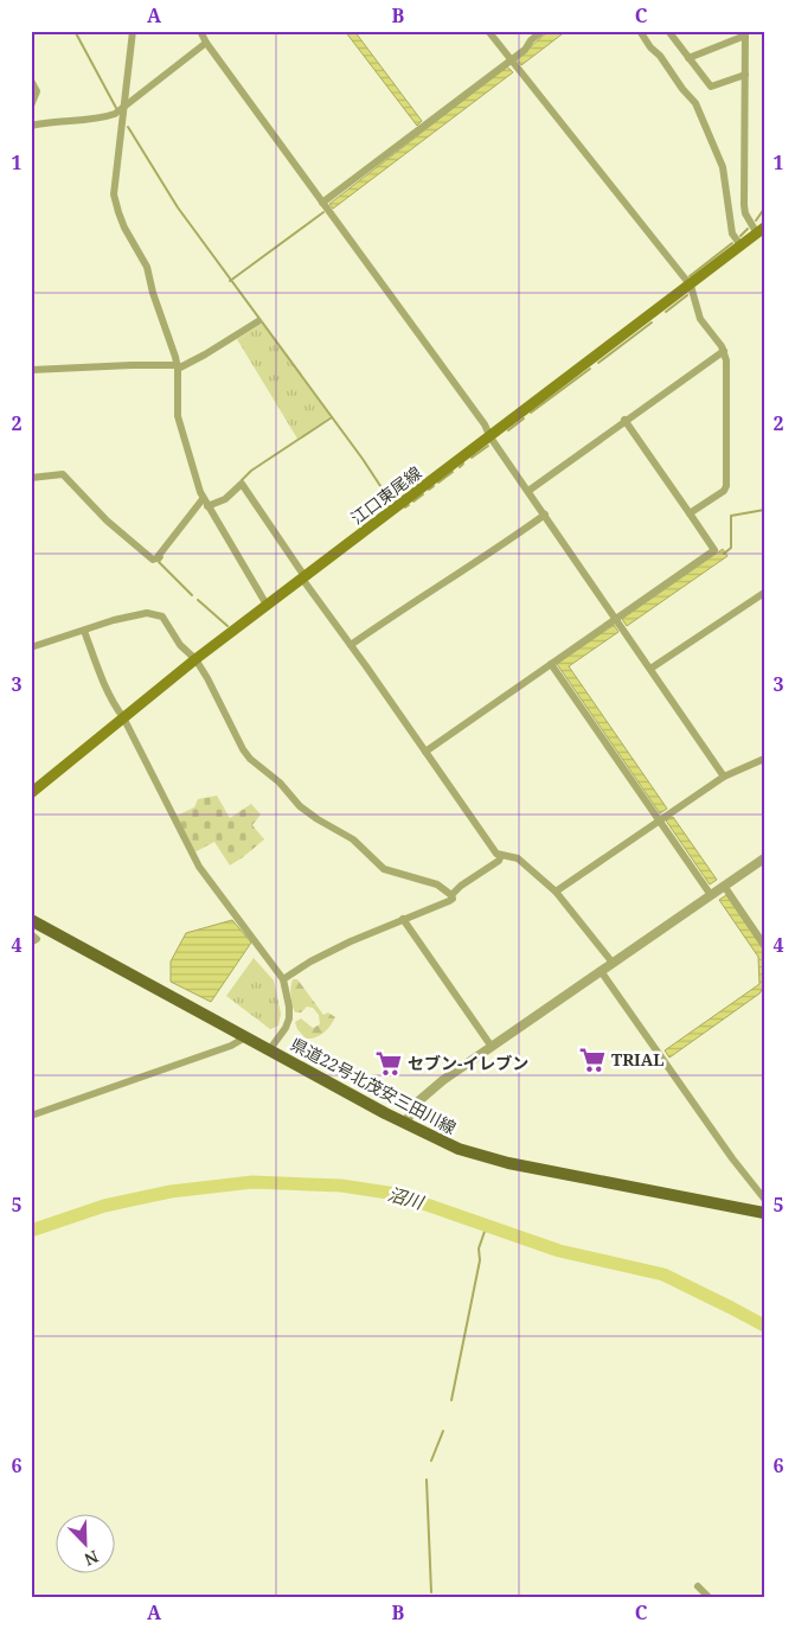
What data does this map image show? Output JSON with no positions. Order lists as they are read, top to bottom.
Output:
{
  "streets": {
    "main road": ["江口東尾線", "県道22号北茂安三田川線"]
  },
  "water": ["沼川"],
  "places": {
    "supermarket": ["TRIAL", "セブン-イレブン"]
  },
  "north": "bottom right",
  "grid": {
    "columns": ["A", "B", "C"],
    "rows": [
      "1",
      "2",
      "3",
      "4",
      "5",
      "6"
    ]
  }
}
